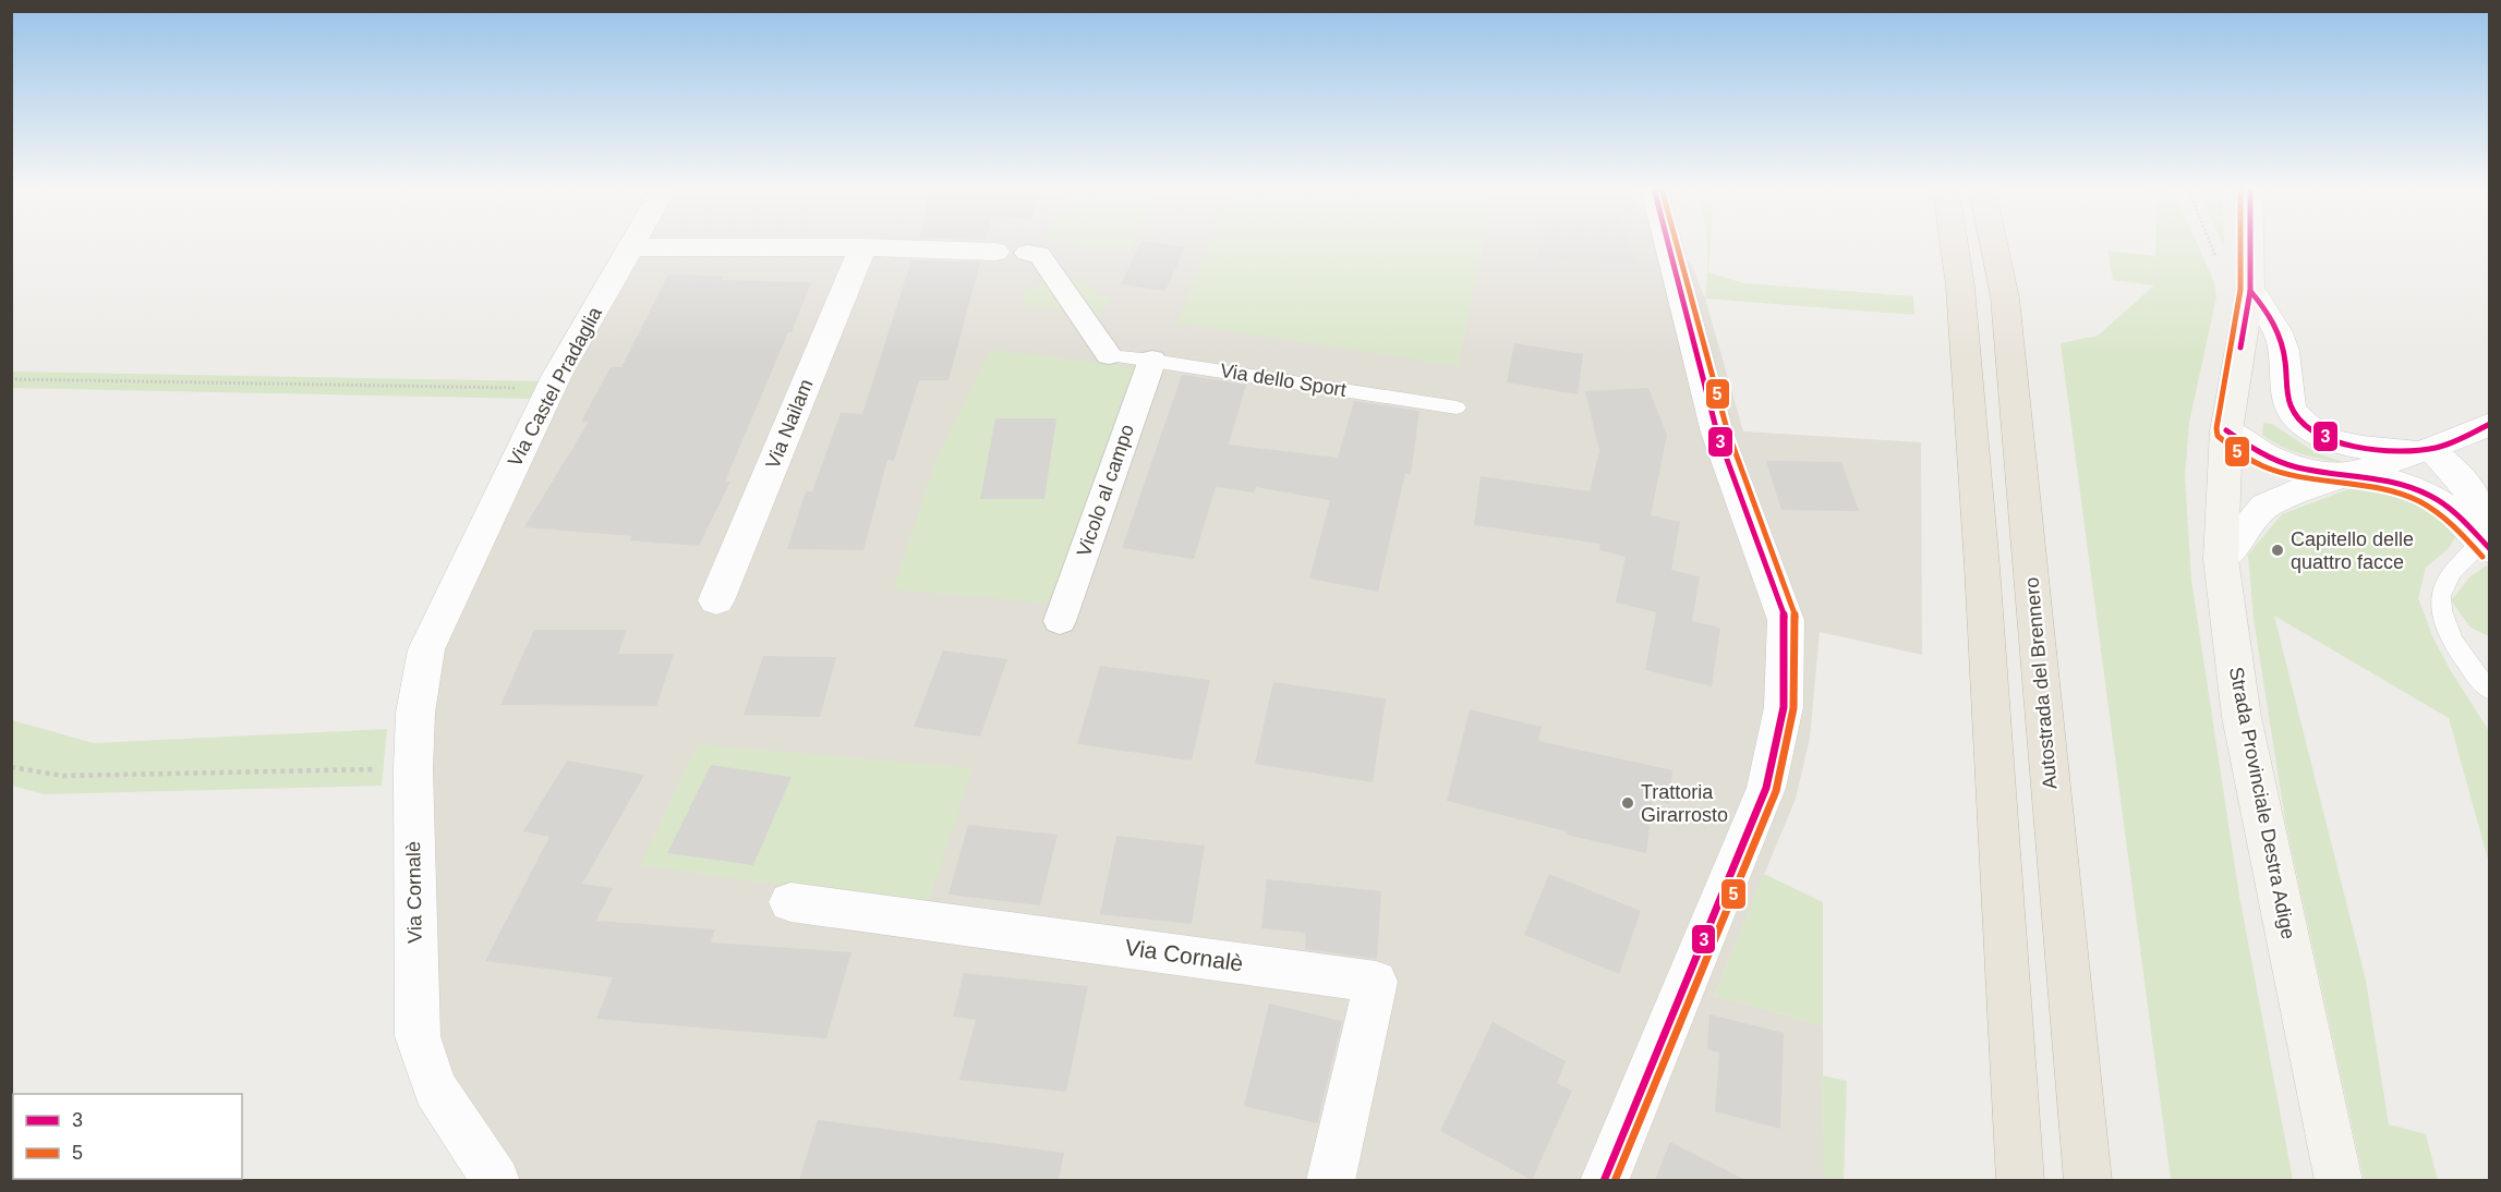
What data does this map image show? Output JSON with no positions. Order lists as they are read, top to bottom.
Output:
{
  "streets": {
    "highway": ["Autostrada del Brennero"],
    "main road": ["Strada Provinciale Destra Adige"],
    "street": [
      "Via Castel Pradaglia",
      "Via Nailam",
      "Vicolo al campo",
      "Via Cornalè"
    ],
    "lane": ["Via dello Sport"]
  },
  "crossings": [
    ["Via dello Sport", "Vicolo al campo"],
    ["Via Castel Pradaglia", "Via Cornalè"]
  ],
  "places": ["Capitello delle quattro facce", "Trattoria Girarrosto"],
  "lines": ["transit line 3", "transit line 5"],
  "legend": ["3", "5"]
}
